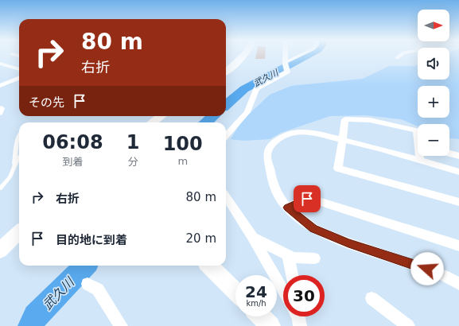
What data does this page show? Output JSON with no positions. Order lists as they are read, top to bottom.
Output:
{
  "water": ["武久川"],
  "north": "right",
  "page": {
    "map_buttons": ["+", "−"],
    "turn": ["80 m", "右折"],
    "then": "その先",
    "eta": [
      "06:08",
      "到着",
      "1",
      "分",
      "100",
      "m"
    ],
    "list": [
      {
        "name": "右折",
        "value": "80 m"
      },
      {
        "name": "目的地に到着",
        "value": "20 m"
      }
    ],
    "speed": "24 km/h",
    "limit": "30"
  }
}
